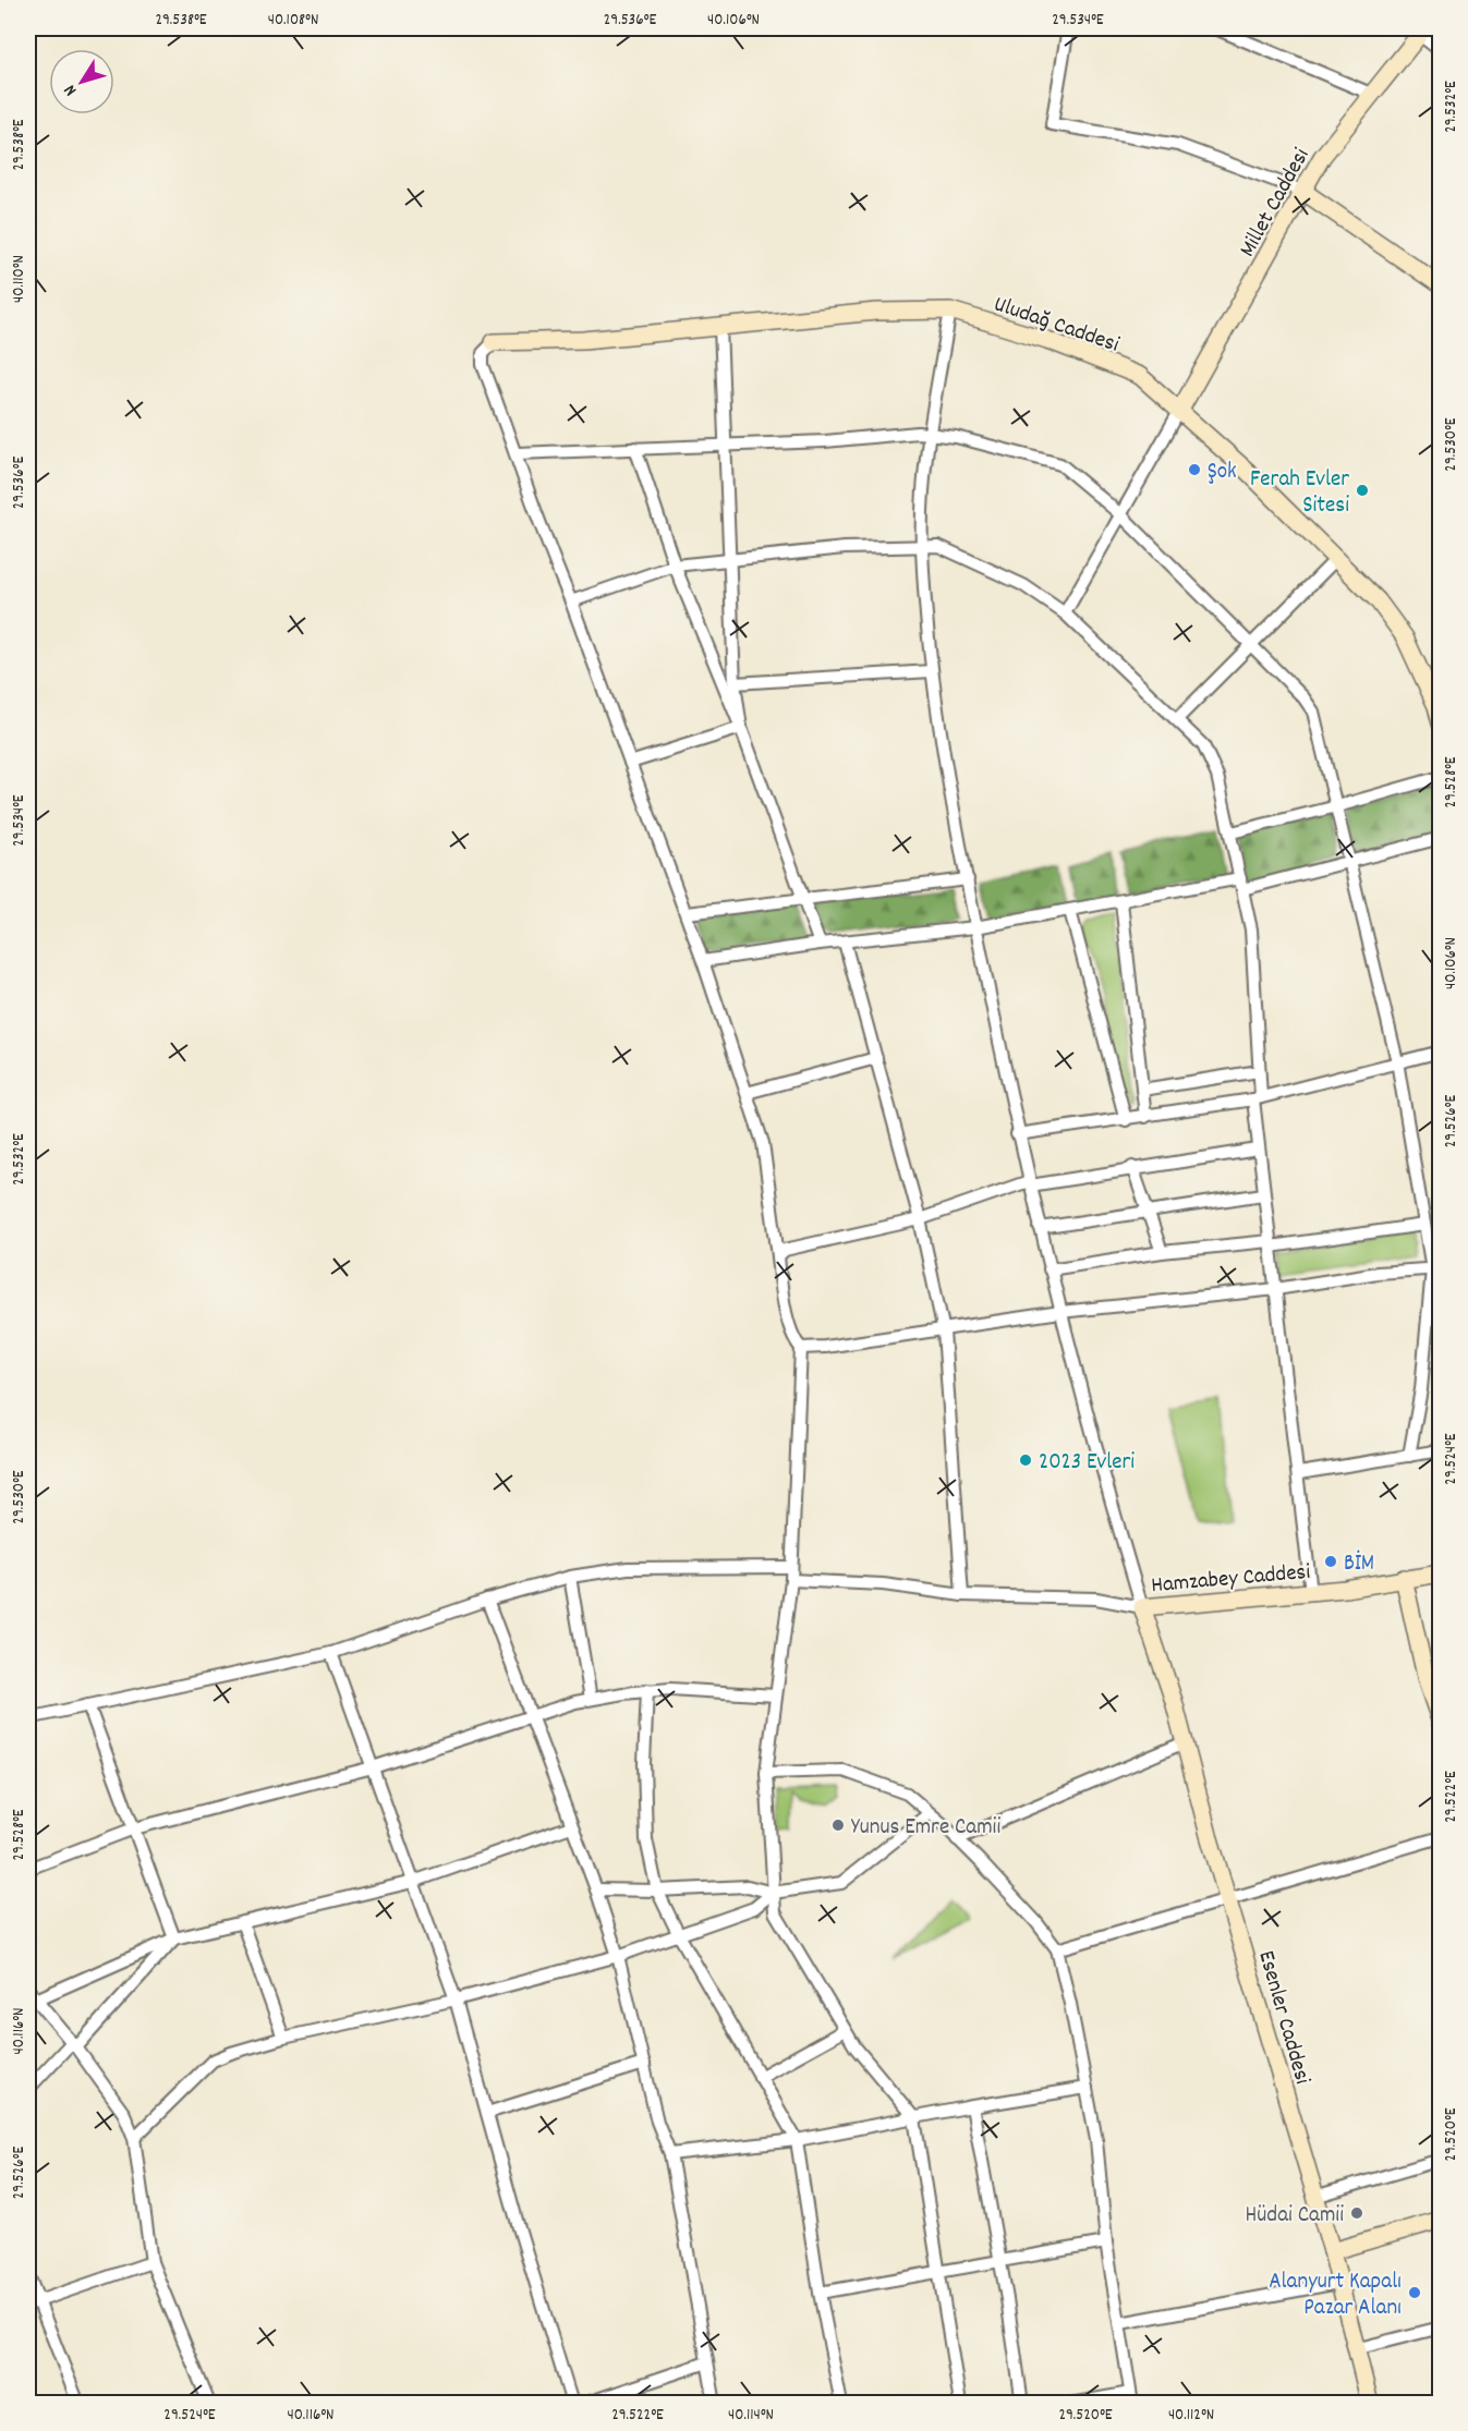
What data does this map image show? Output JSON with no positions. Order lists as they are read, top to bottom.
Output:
{
  "streets": {
    "street": [
      "Millet Caddesi",
      "Uludağ Caddesi",
      "Hamzabey Caddesi",
      "Esenler Caddesi"
    ]
  },
  "crossings": [
    ["Millet Caddesi", "Uludağ Caddesi"],
    ["Hamzabey Caddesi", "Esenler Caddesi"]
  ],
  "places": [
    "Şok",
    "Ferah Evler Sitesi",
    "2023 Evleri",
    "BİM",
    "Yunus Emre Camii",
    "Hüdai Camii",
    "Alanyurt Kapalı Pazar Alanı"
  ],
  "north": "bottom left",
  "coordinates": [
    "29.538°E",
    "40.108°N",
    "29.536°E",
    "40.106°N",
    "29.534°E",
    "29.532°E",
    "40.110°N",
    "29.530°E",
    "29.528°E",
    "29.526°E",
    "29.524°E",
    "29.522°E",
    "40.116°N",
    "29.520°E",
    "40.114°N",
    "40.112°N"
  ]
}
